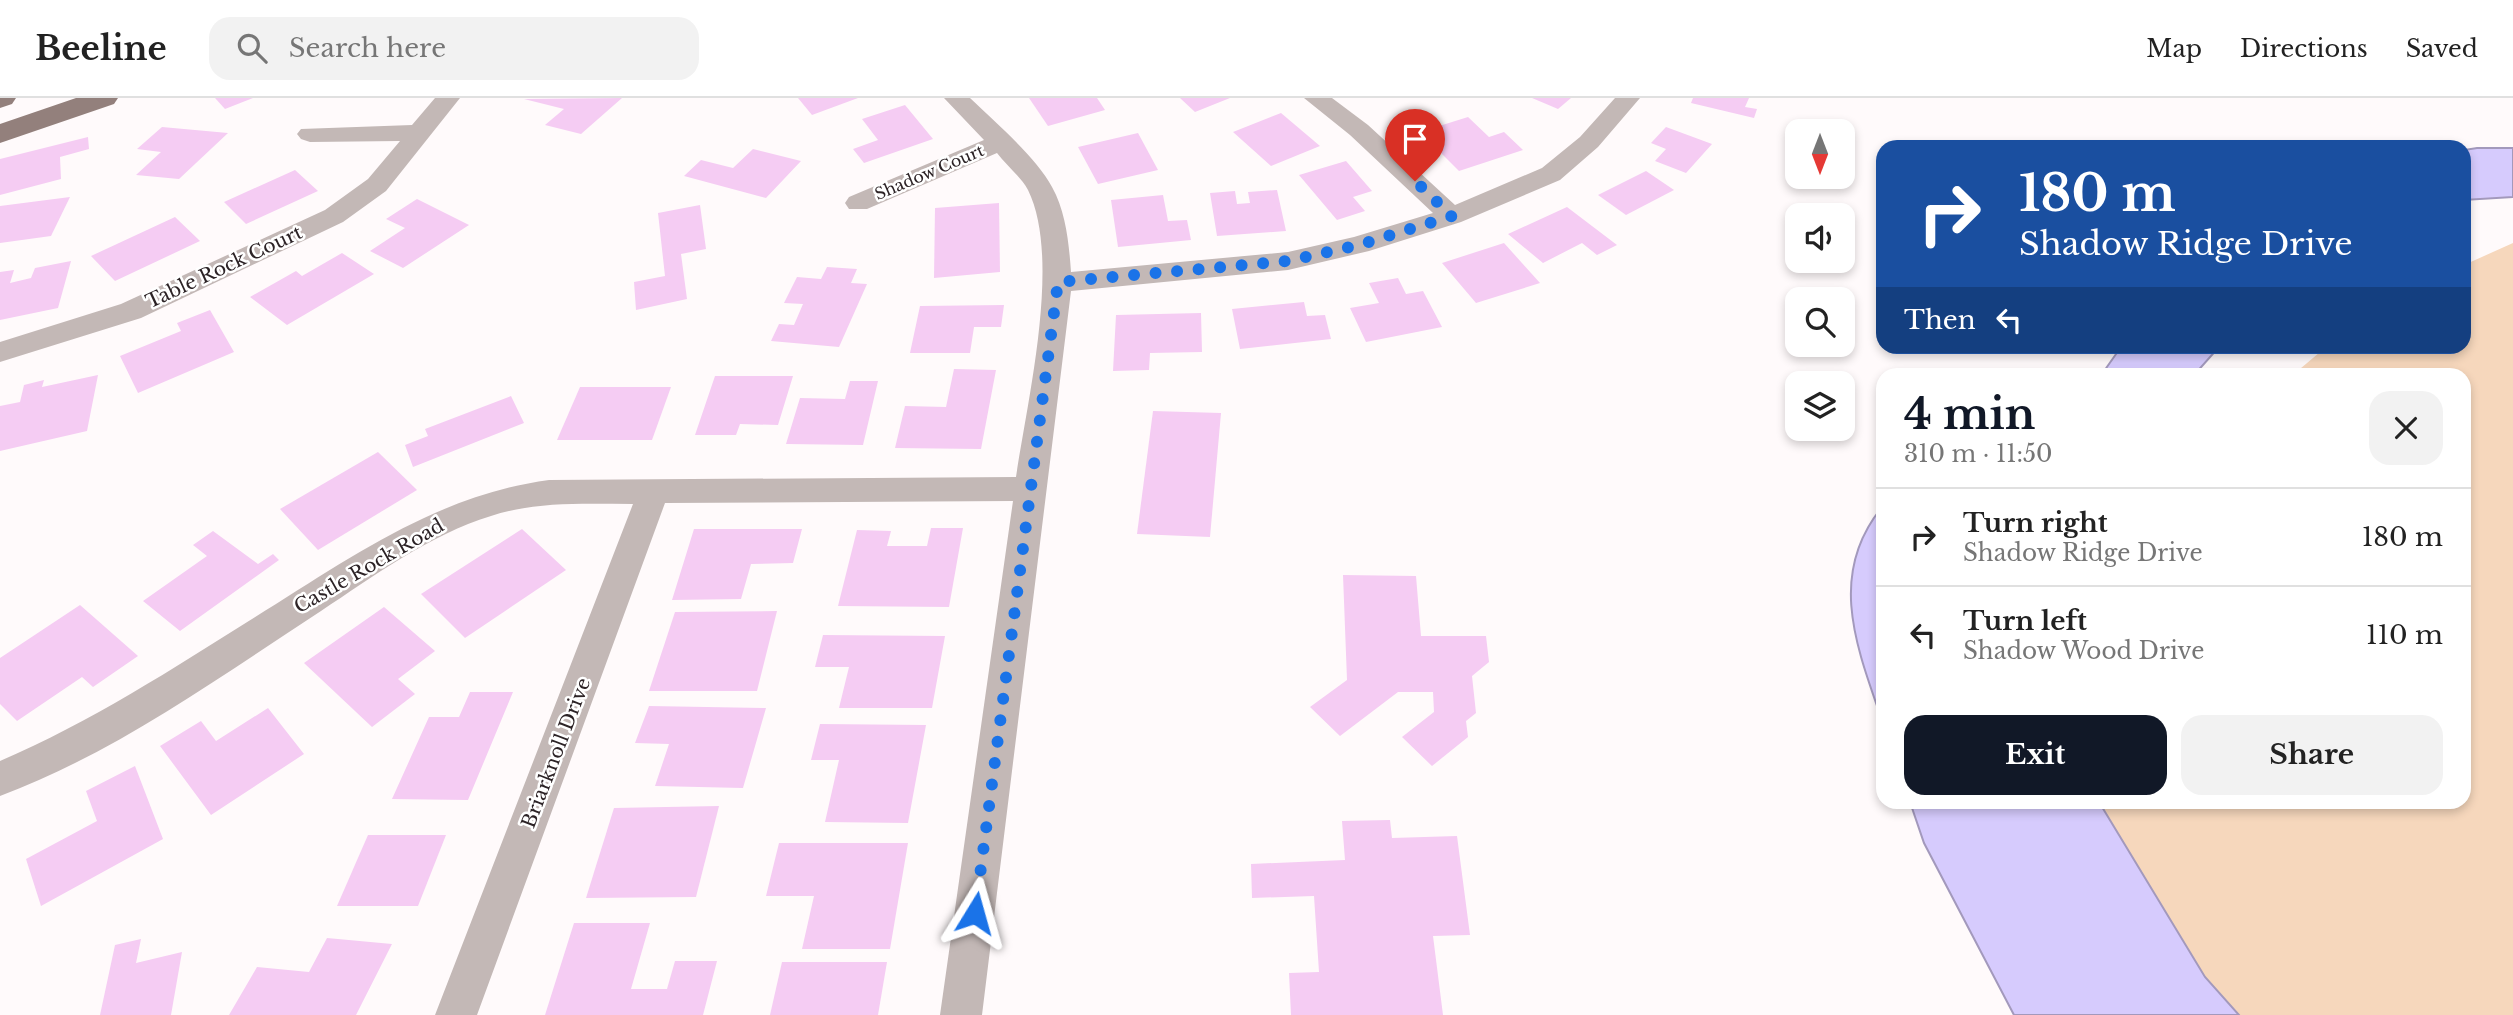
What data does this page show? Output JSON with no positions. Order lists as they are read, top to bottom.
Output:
{
  "streets": {
    "street": [
      "Shadow Court",
      "Table Rock Court",
      "Castle Rock Road",
      "Briarknoll Drive"
    ]
  },
  "crossings": [
    ["Castle Rock Road", "Briarknoll Drive"]
  ],
  "north": "bottom",
  "page": {
    "header": "Beeline",
    "search": "Search here",
    "nav": ["Map", "Directions", "Saved"],
    "turn": ["180 m", "Shadow Ridge Drive"],
    "then": "Then",
    "heading": ["4 min", "310 m · 11:50"],
    "list": [
      {
        "name": "Turn right",
        "note": "Shadow Ridge Drive",
        "value": "180 m"
      },
      {
        "name": "Turn left",
        "note": "Shadow Wood Drive",
        "value": "110 m"
      }
    ],
    "buttons": ["Exit", "Share"]
  }
}
